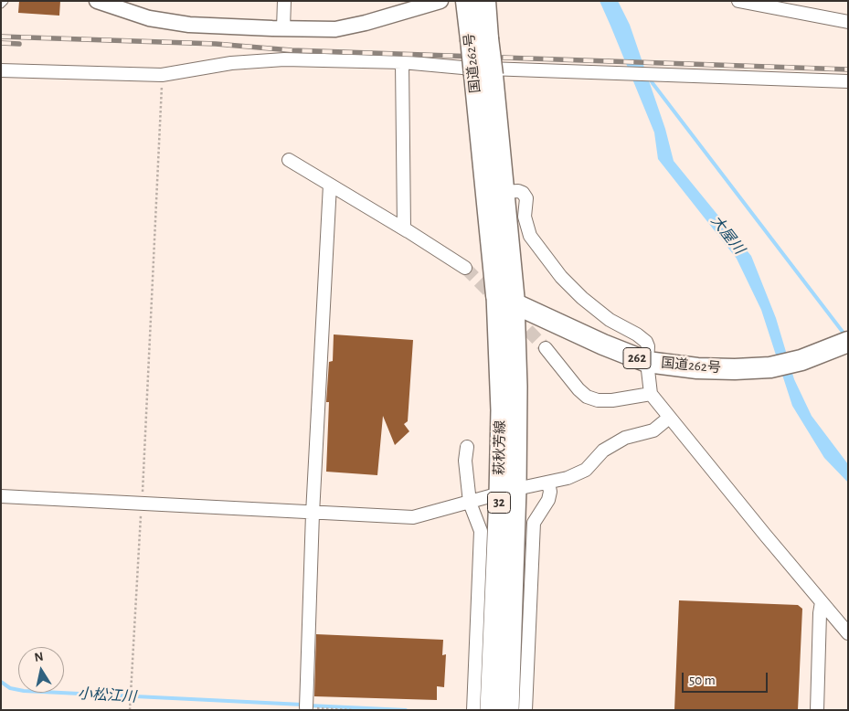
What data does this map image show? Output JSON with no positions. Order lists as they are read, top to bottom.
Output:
{
  "streets": {
    "highway": ["国道262号", "262"],
    "main road": ["萩秋芳線", "32"]
  },
  "crossings": [
    ["国道262号", "萩秋芳線"]
  ],
  "water": ["大屋川", "小松江川"],
  "scale_bar": "50 m",
  "north": "top"
}
